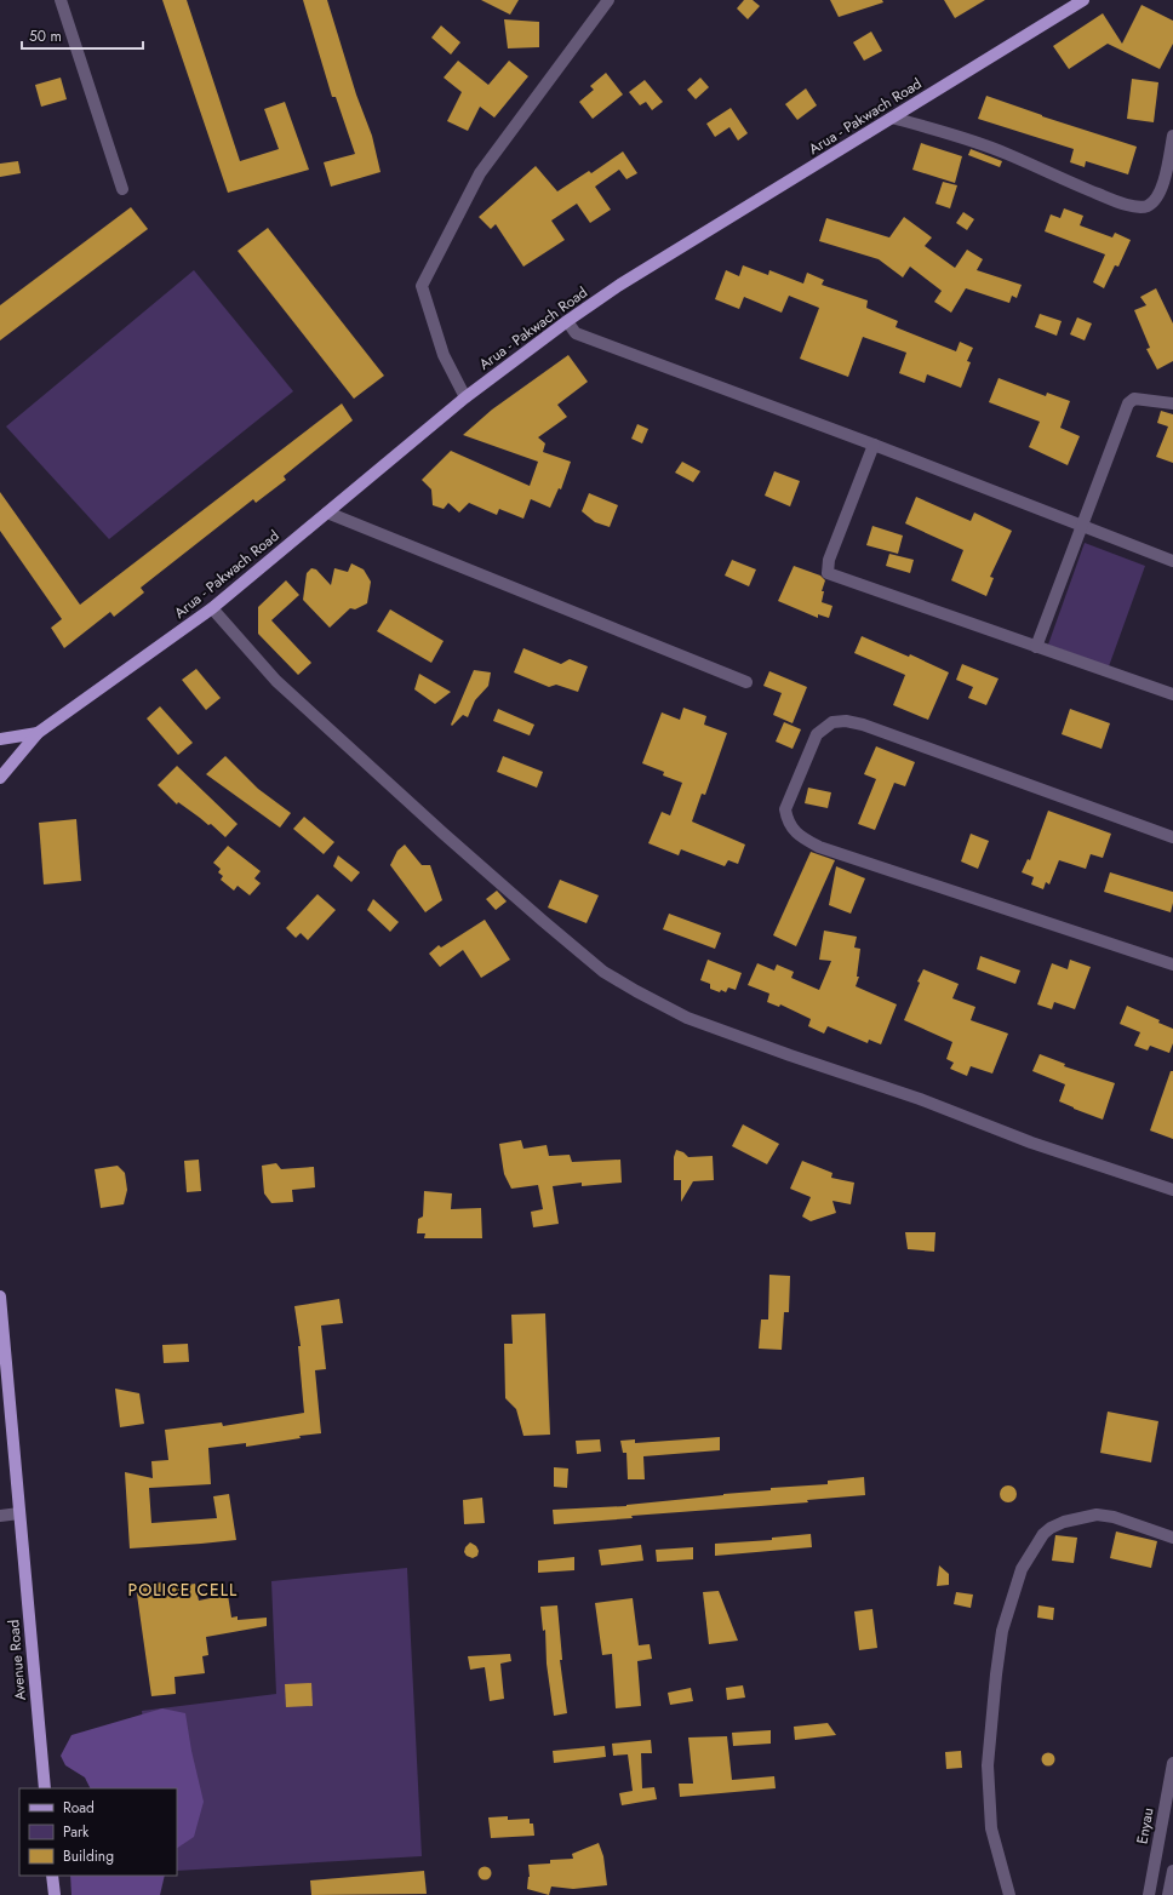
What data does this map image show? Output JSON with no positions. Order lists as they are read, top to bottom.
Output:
{
  "streets": {
    "main road": ["Arua - Pakwach Road", "Avenue Road"],
    "street": ["Enyau"]
  },
  "districts": ["POLICE CELL"],
  "legend": ["Road", "Park", "Building"],
  "scale_bar": "50 m"
}
